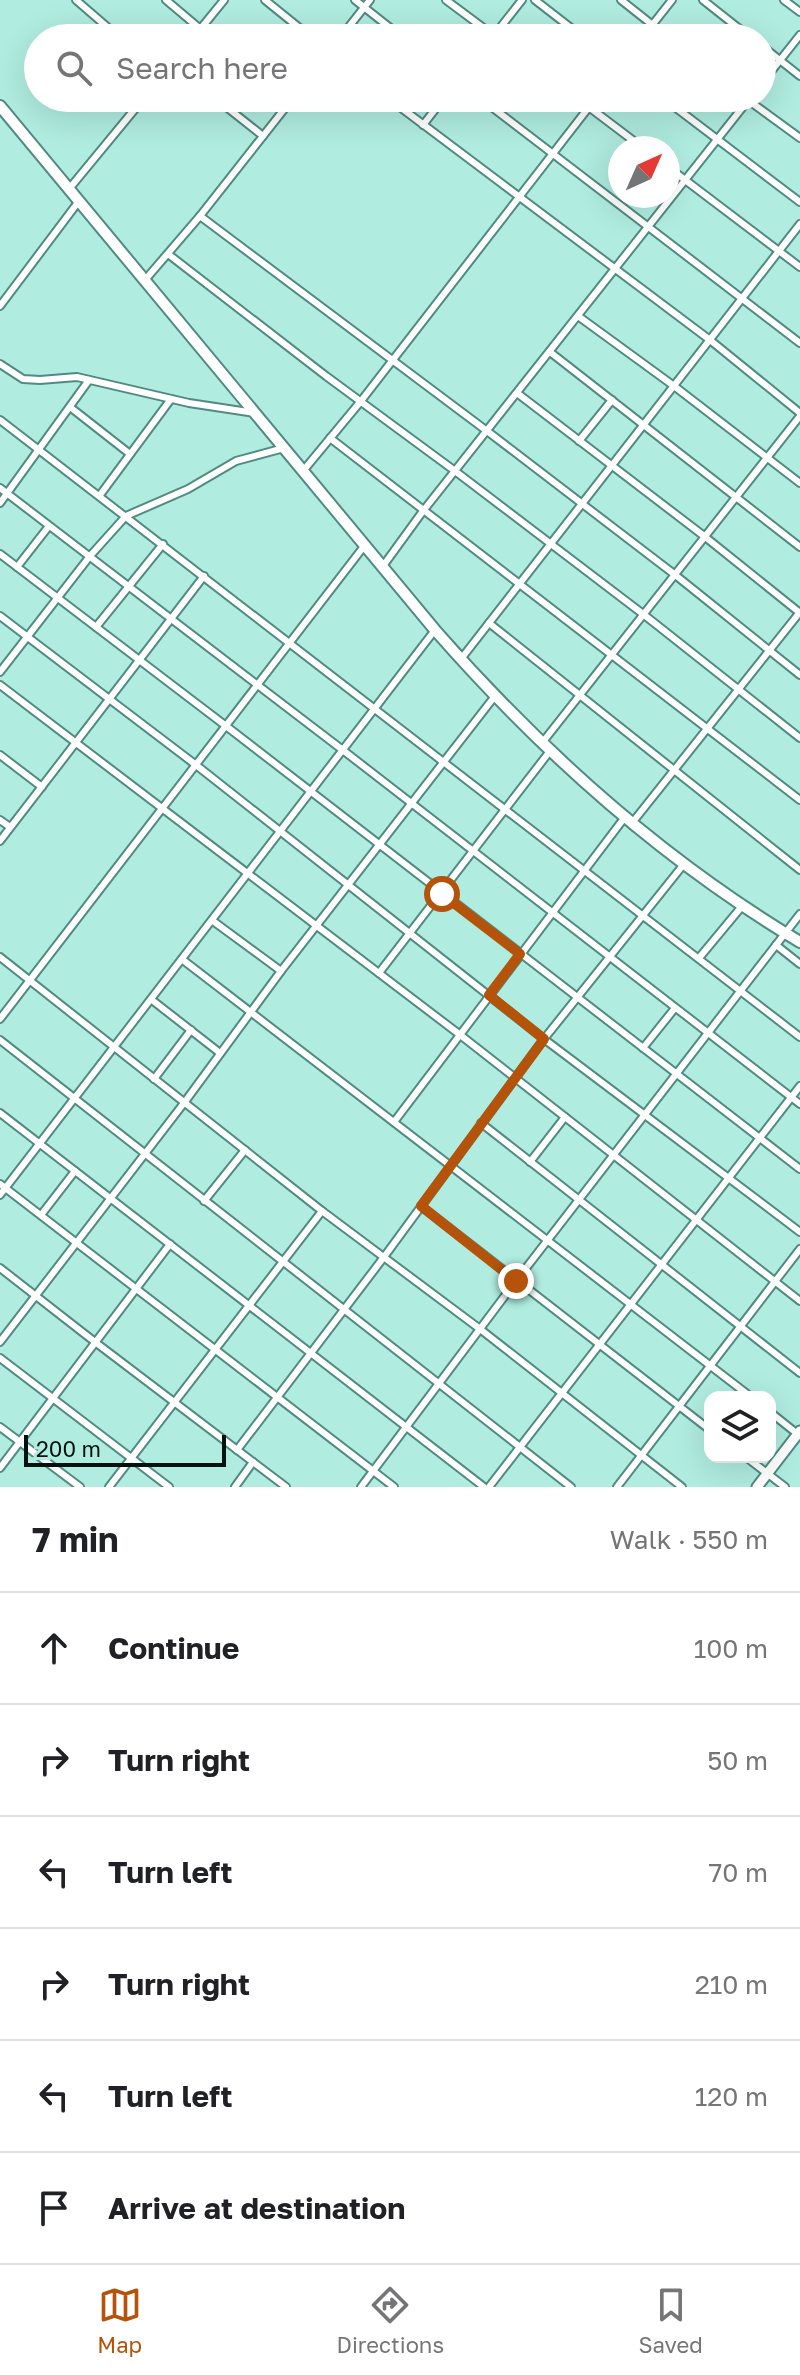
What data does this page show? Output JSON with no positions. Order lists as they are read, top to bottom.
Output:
{
  "scale_bar": "200 m",
  "north": "top right",
  "page": {
    "search": "Search here",
    "scale": "200 m",
    "heading": ["7 min", "Walk · 550 m"],
    "list": [
      ["Continue", "100 m"],
      ["Turn right", "50 m"],
      ["Turn left", "70 m"],
      ["Turn right", "210 m"],
      ["Turn left", "120 m"],
      "Arrive at destination"
    ],
    "nav": ["Map", "Directions", "Saved"]
  }
}
